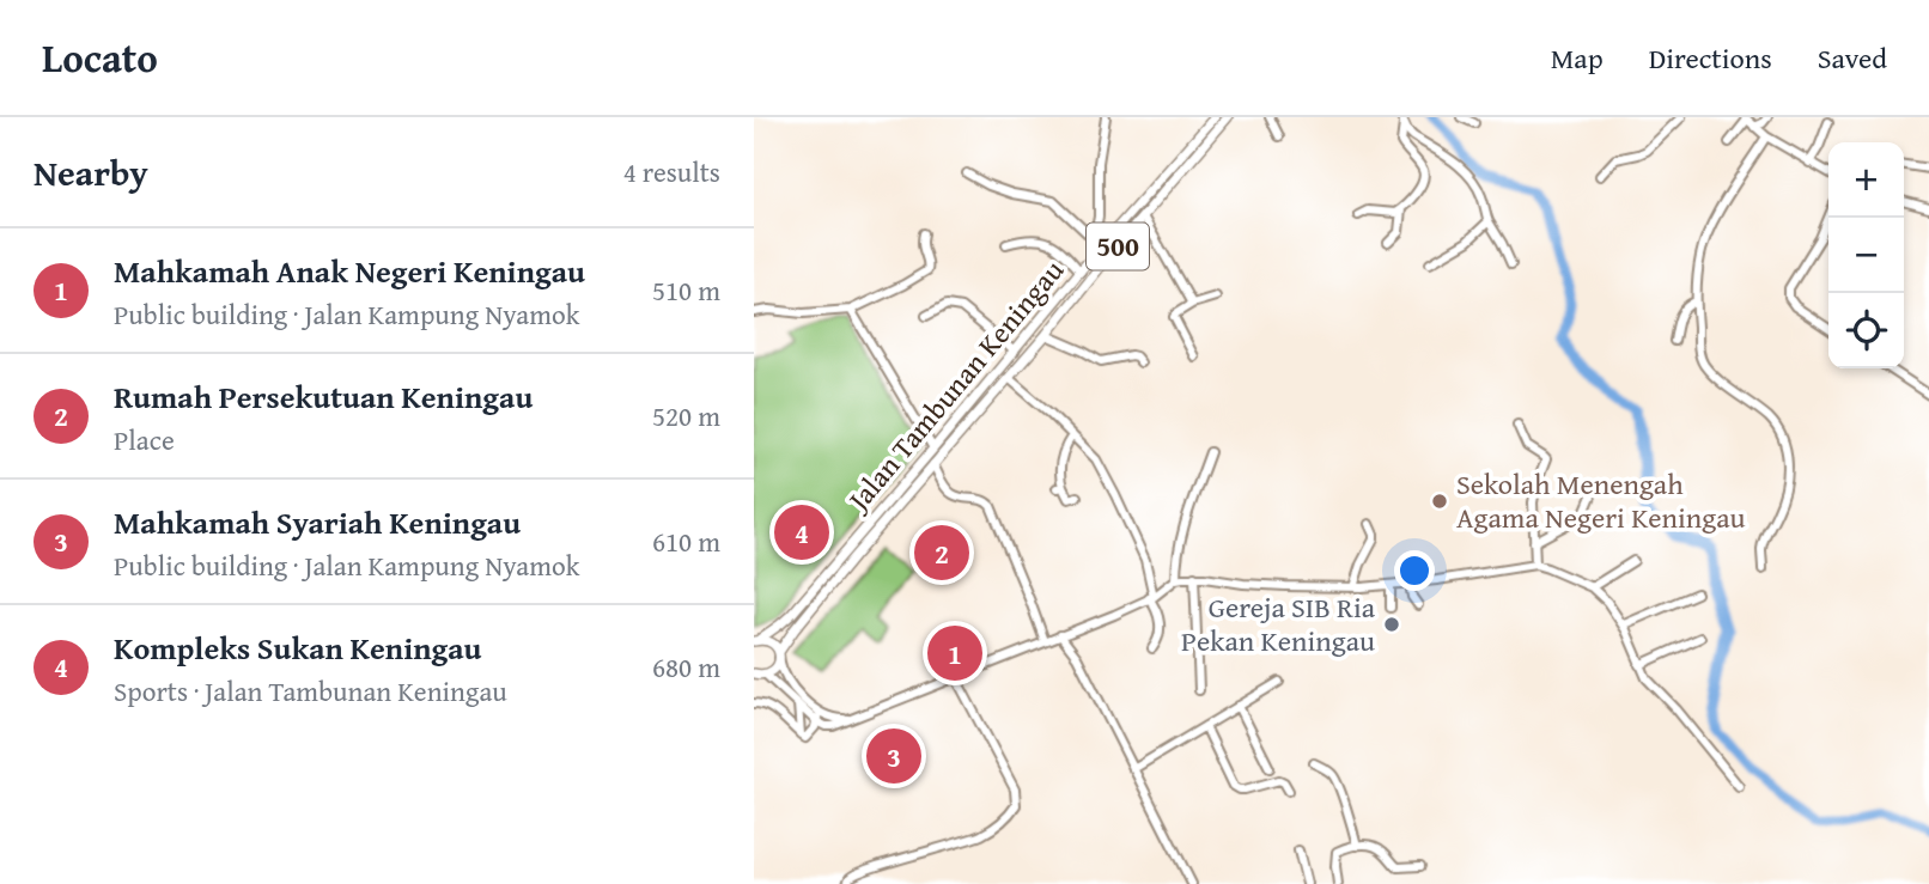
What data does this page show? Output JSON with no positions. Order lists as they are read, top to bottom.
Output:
{
  "streets": {
    "main road": ["500", "Jalan Tambunan Keningau"]
  },
  "crossings": [
    ["500", "Jalan Tambunan Keningau"]
  ],
  "places": ["Sekolah Menengah Agama Negeri Keningau", "Gereja SIB Ria Pekan Keningau"],
  "page": {
    "header": "Locato",
    "nav": ["Map", "Directions", "Saved"],
    "heading": ["Nearby", "4 results"],
    "map_buttons": ["+", "−"],
    "list": [
      {
        "mark": "1",
        "name": "Mahkamah Anak Negeri Keningau",
        "note": "Public building · Jalan Kampung Nyamok",
        "value": "510 m"
      },
      {
        "mark": "2",
        "name": "Rumah Persekutuan Keningau",
        "note": "Place",
        "value": "520 m"
      },
      {
        "mark": "3",
        "name": "Mahkamah Syariah Keningau",
        "note": "Public building · Jalan Kampung Nyamok",
        "value": "610 m"
      },
      {
        "mark": "4",
        "name": "Kompleks Sukan Keningau",
        "note": "Sports · Jalan Tambunan Keningau",
        "value": "680 m"
      }
    ],
    "pins": [
      "4",
      "2",
      "1",
      "3"
    ]
  }
}
